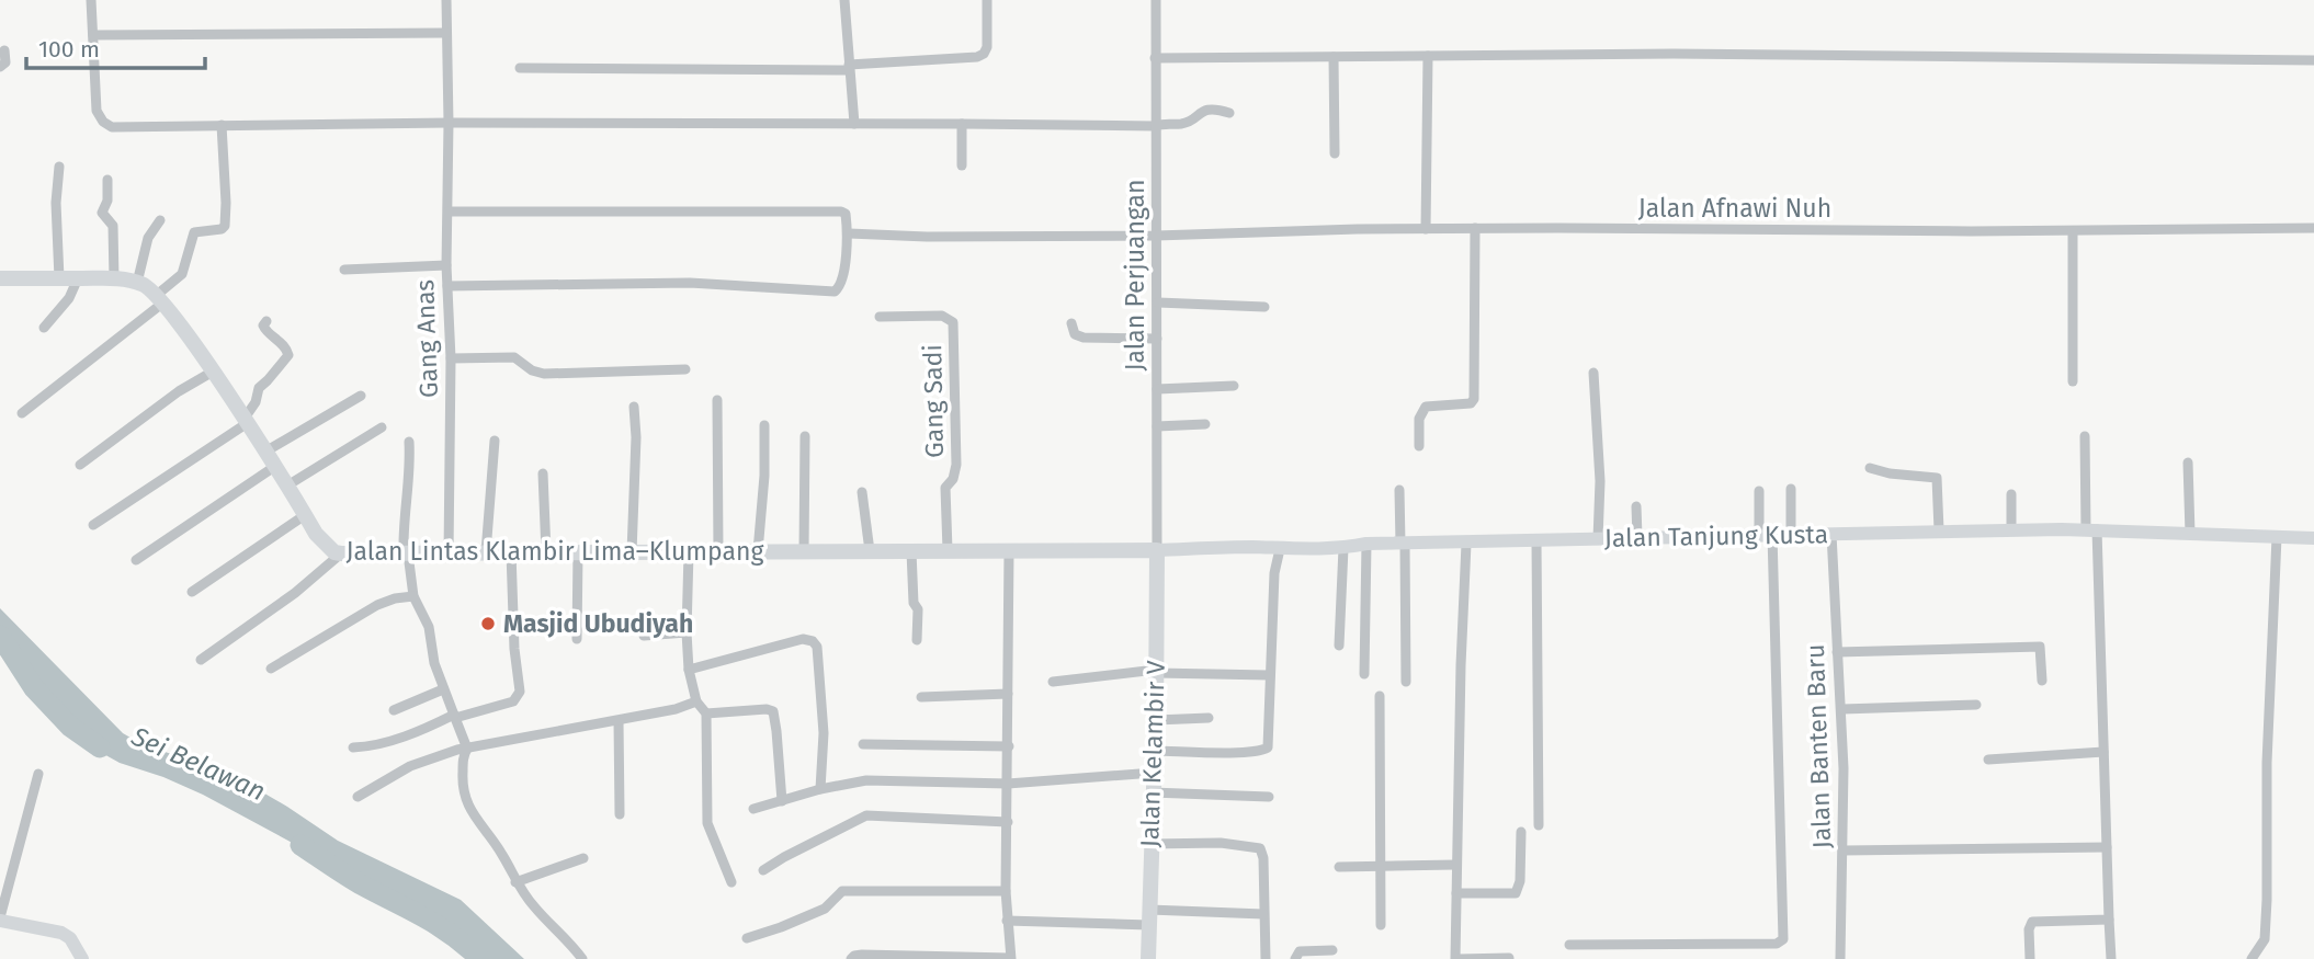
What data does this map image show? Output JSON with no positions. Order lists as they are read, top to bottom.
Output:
{
  "streets": {
    "main road": ["Jalan Lintas Klambir Lima–Klumpang", "Jalan Kelambir V"],
    "street": [
      "Jalan Afnawi Nuh",
      "Jalan Perjuangan",
      "Gang Anas",
      "Gang Sadi",
      "Jalan Tanjung Kusta",
      "Jalan Banten Baru"
    ]
  },
  "crossings": [
    ["Jalan Afnawi Nuh", "Jalan Perjuangan"],
    ["Jalan Perjuangan", "Jalan Tanjung Kusta"],
    ["Jalan Perjuangan", "Jalan Lintas Klambir Lima–Klumpang"],
    ["Jalan Perjuangan", "Jalan Kelambir V"],
    ["Gang Anas", "Jalan Lintas Klambir Lima–Klumpang"],
    ["Gang Sadi", "Jalan Lintas Klambir Lima–Klumpang"],
    ["Jalan Tanjung Kusta", "Jalan Lintas Klambir Lima–Klumpang"],
    ["Jalan Tanjung Kusta", "Jalan Banten Baru"],
    ["Jalan Tanjung Kusta", "Jalan Kelambir V"],
    ["Jalan Lintas Klambir Lima–Klumpang", "Jalan Kelambir V"]
  ],
  "water": ["Sei Belawan"],
  "places": ["Masjid Ubudiyah"],
  "scale_bar": "100 m"
}
